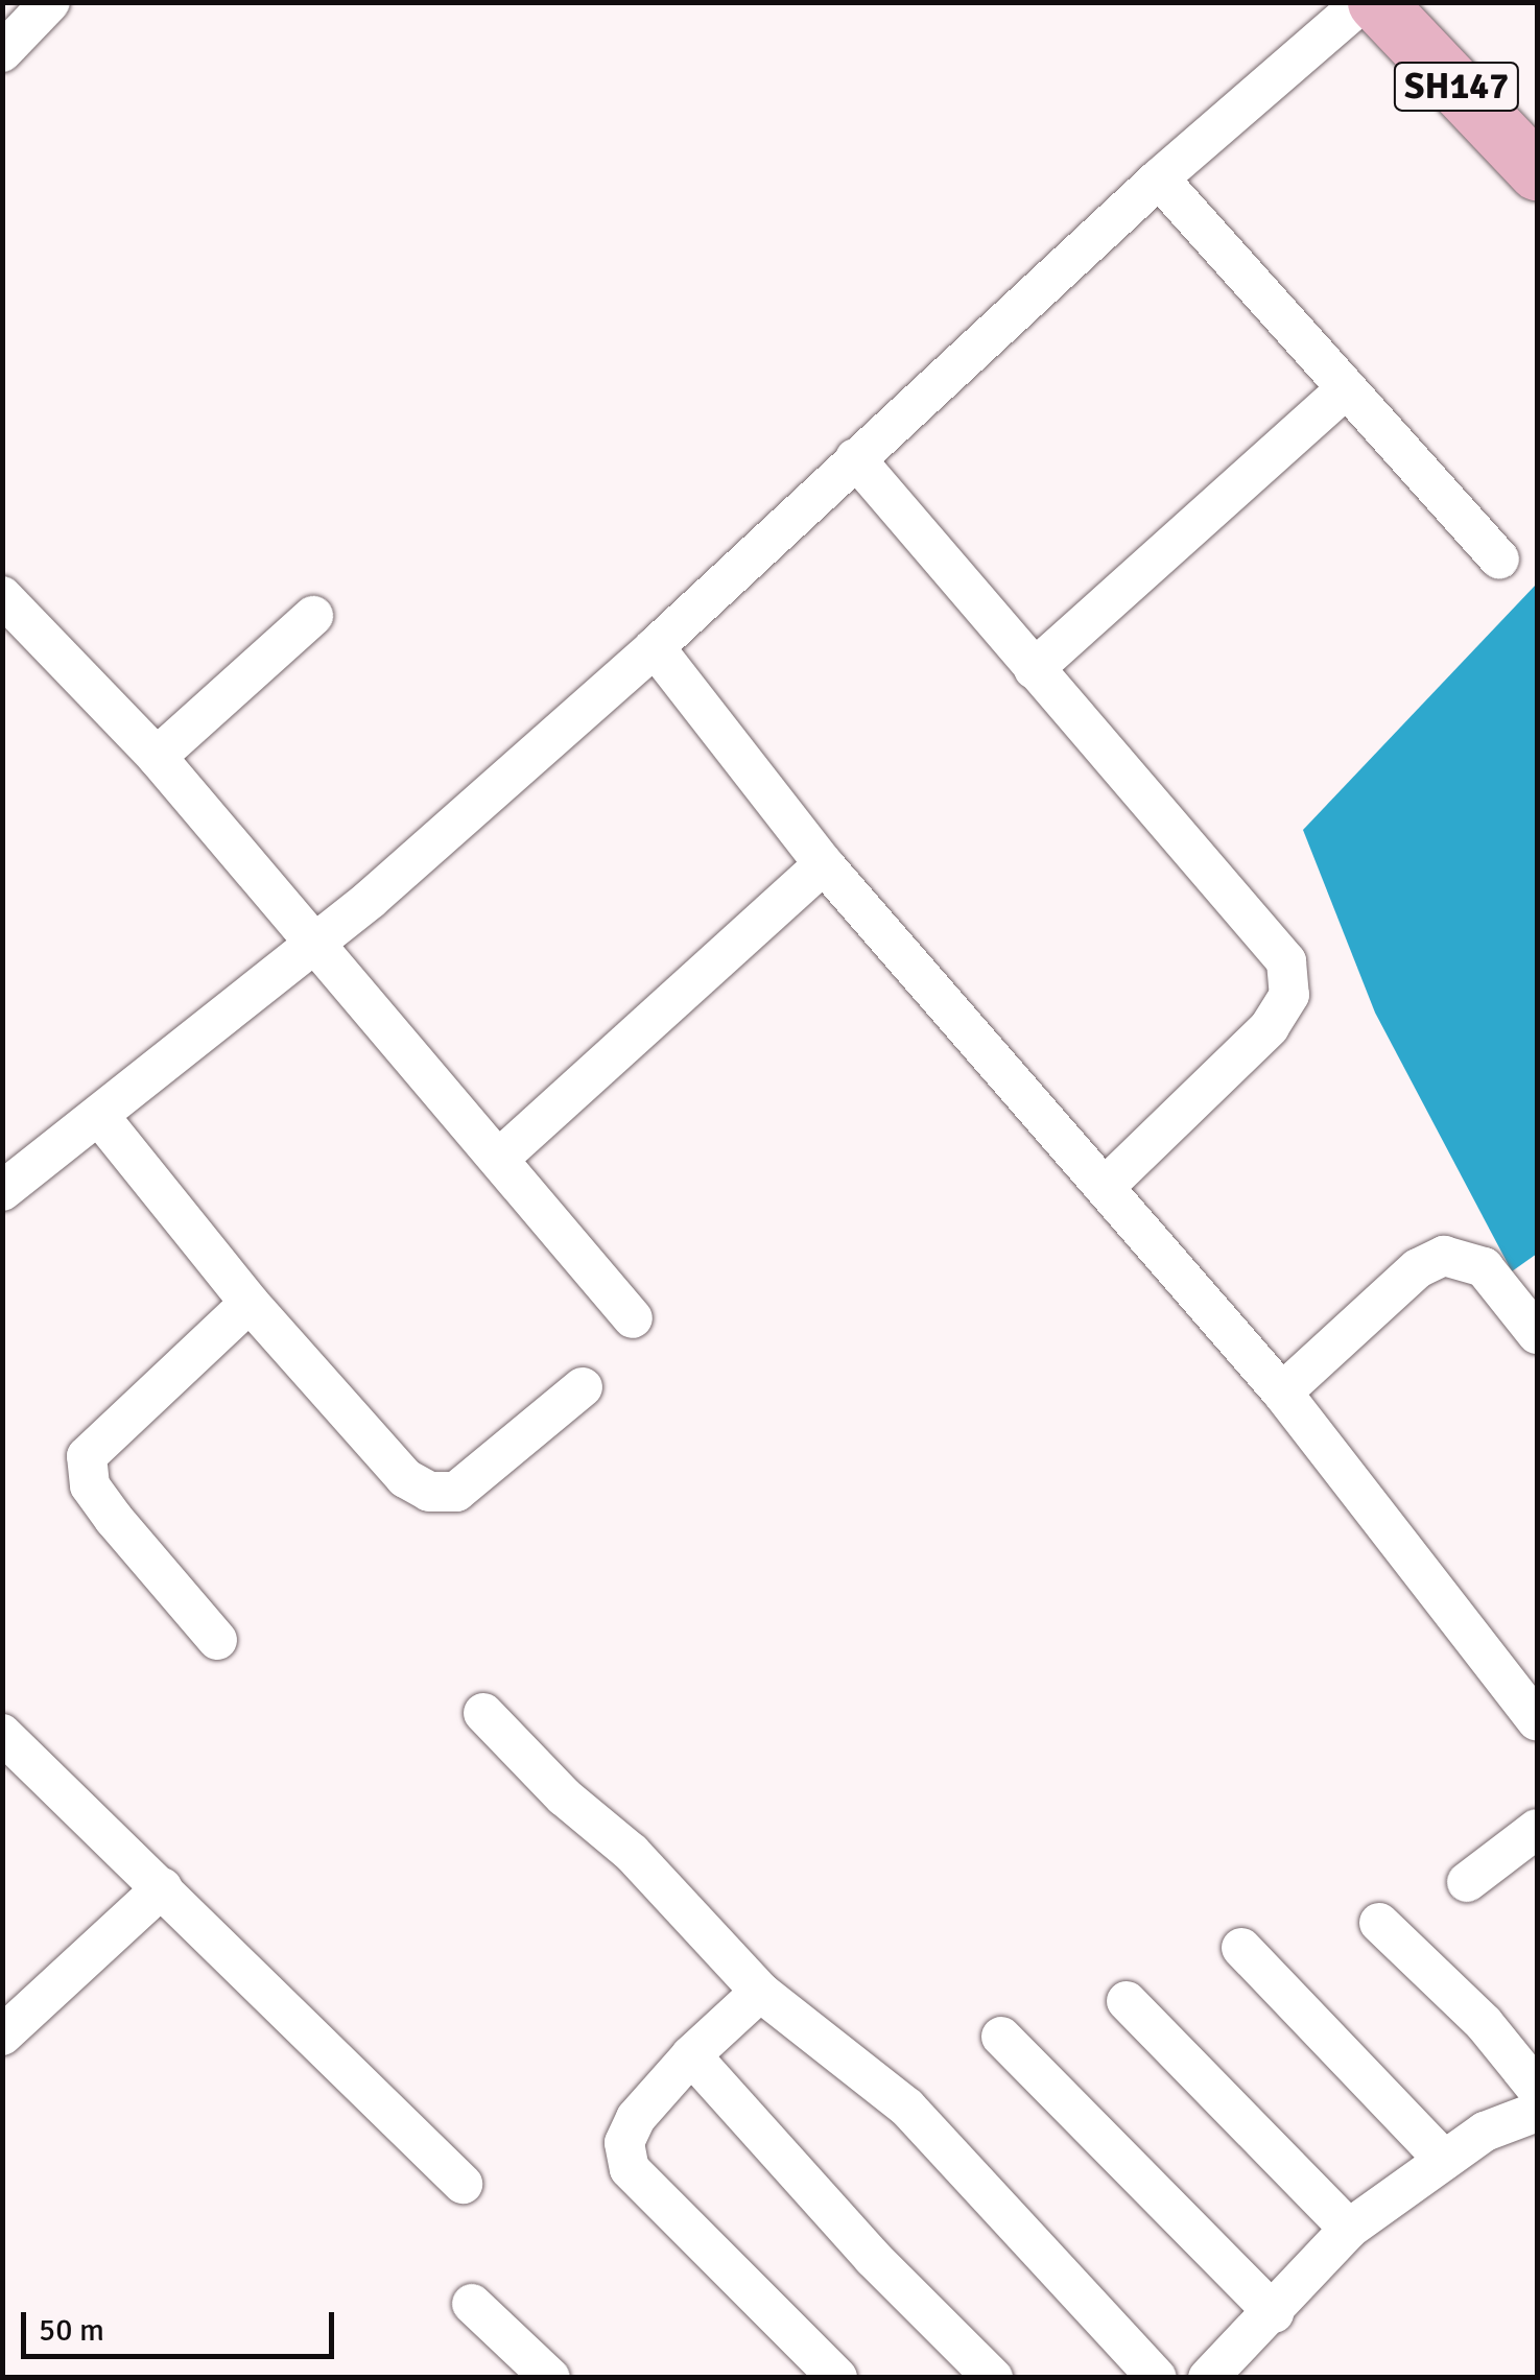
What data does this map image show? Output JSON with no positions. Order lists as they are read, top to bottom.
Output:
{
  "streets": {
    "main road": ["SH147"]
  },
  "scale_bar": "50 m"
}
